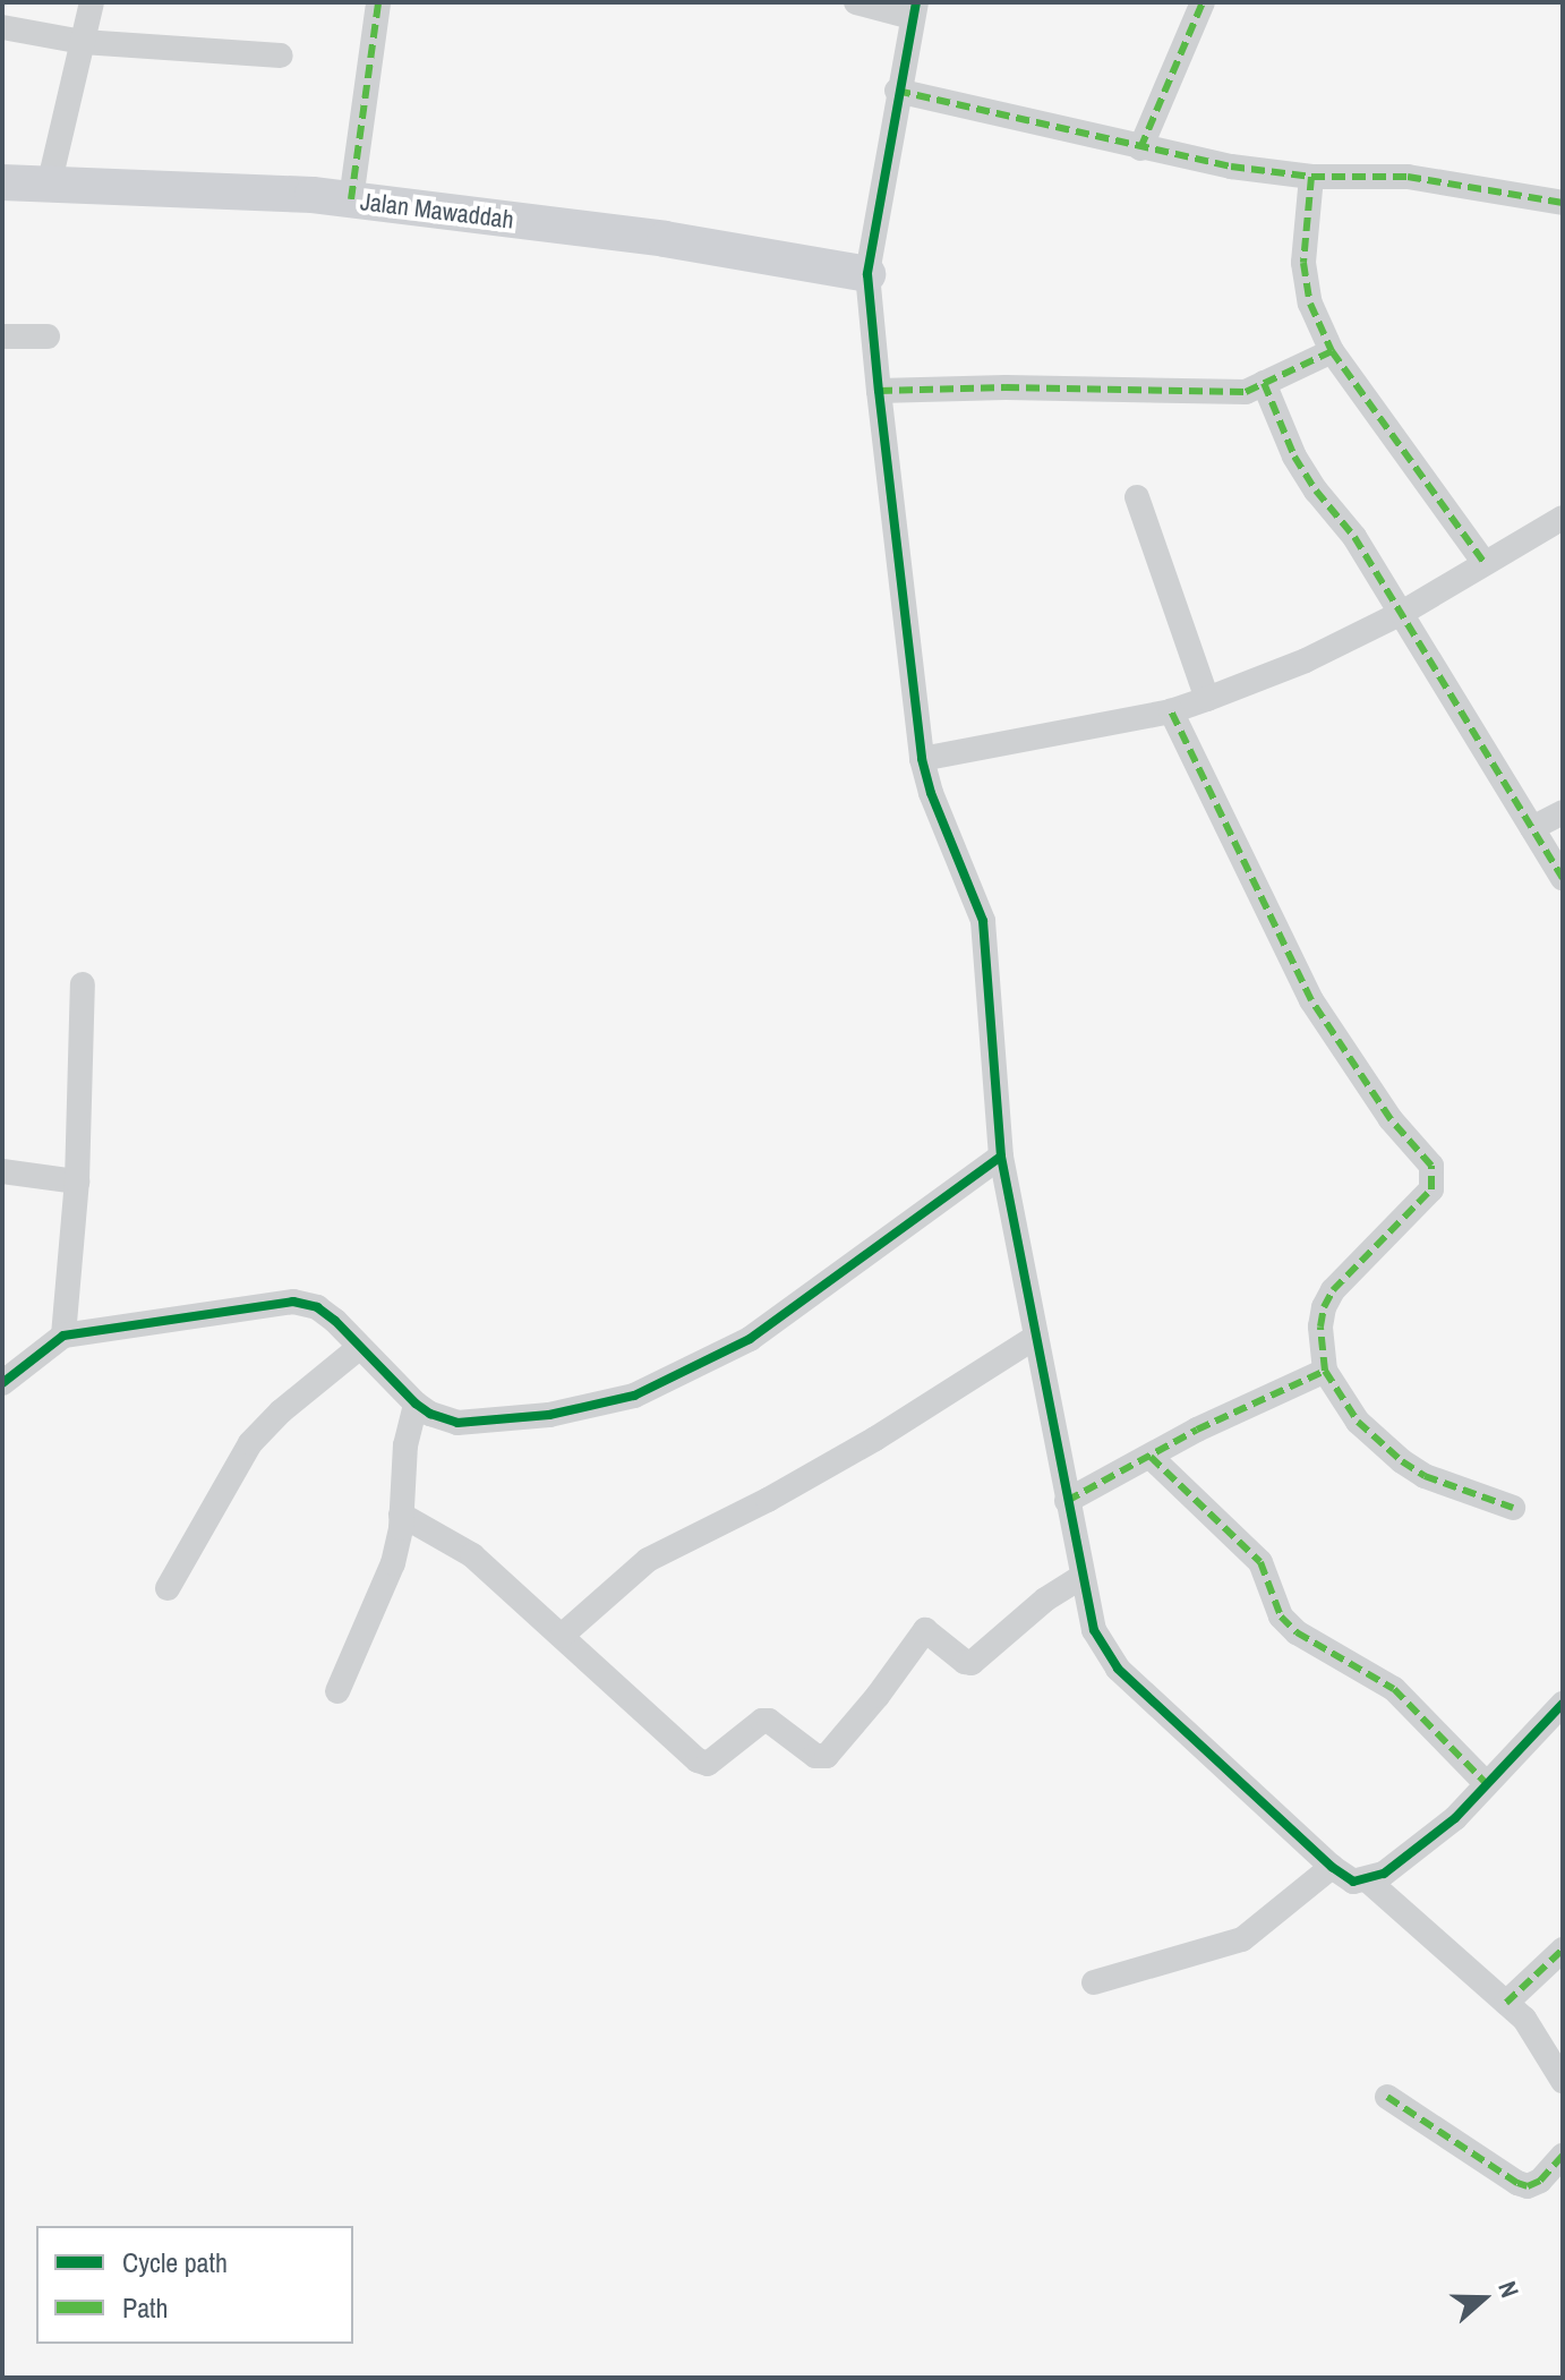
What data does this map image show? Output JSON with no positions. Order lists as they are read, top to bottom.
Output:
{
  "streets": {
    "street": ["Jalan Mawaddah"]
  },
  "legend": ["Cycle path", "Path"],
  "north": "right"
}
